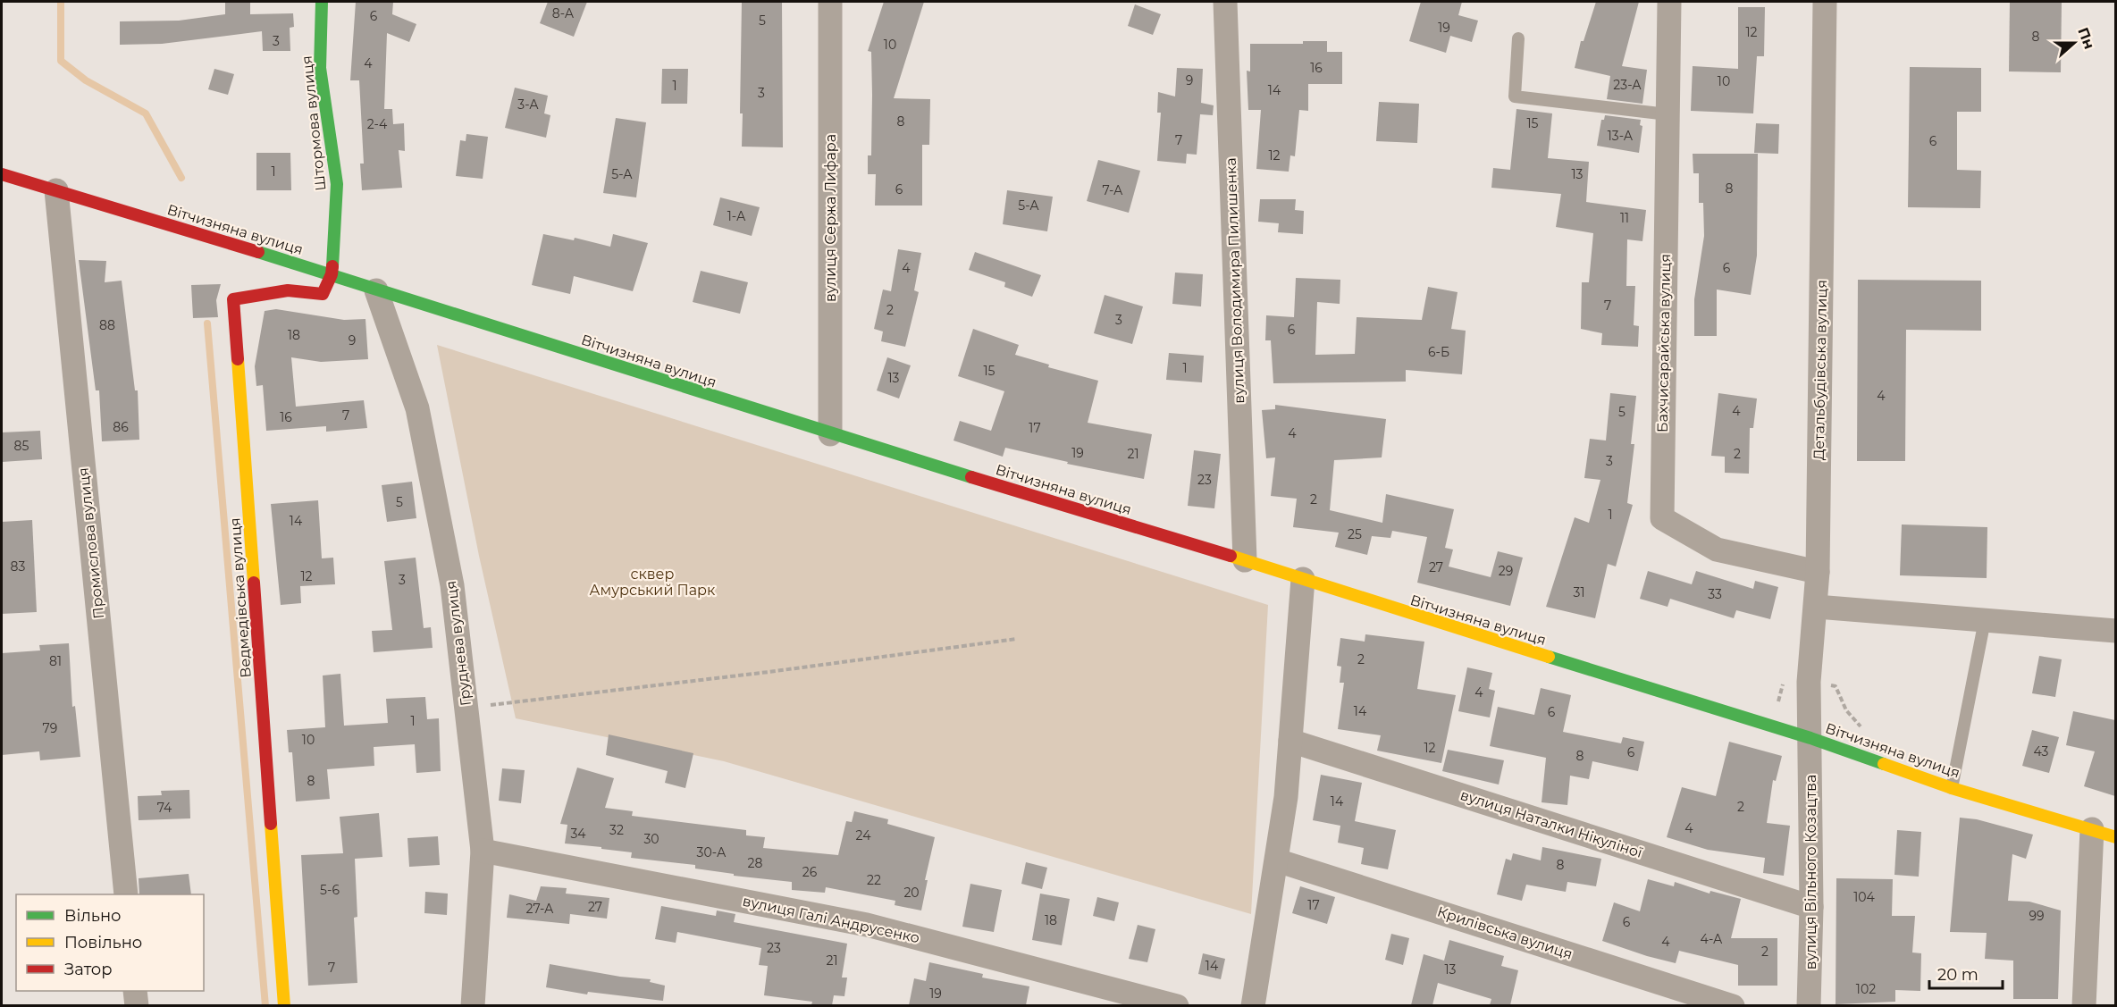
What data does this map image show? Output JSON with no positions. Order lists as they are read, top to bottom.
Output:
{
  "streets": {
    "street": [
      "Штормова вулиця",
      "вулиця Сержа Лифара",
      "Вітчизняна вулиця",
      "вулиця Володимира Пилишенка",
      "Бахчисарайська вулиця",
      "Детальбудівська вулиця",
      "Промислова вулиця",
      "Ведмедівська вулиця",
      "Груднева вулиця",
      "вулиця Наталки Нікуліної",
      "вулиця Вільного Козацтва",
      "вулиця Галі Андрусенко",
      "Крилівська вулиця"
    ]
  },
  "crossings": [
    ["Штормова вулиця", "Вітчизняна вулиця"],
    ["Штормова вулиця", "Ведмедівська вулиця"],
    ["вулиця Сержа Лифара", "Вітчизняна вулиця"],
    ["Вітчизняна вулиця", "вулиця Володимира Пилишенка"],
    ["Вітчизняна вулиця", "Детальбудівська вулиця"],
    ["Вітчизняна вулиця", "Промислова вулиця"],
    ["Вітчизняна вулиця", "Ведмедівська вулиця"],
    ["Вітчизняна вулиця", "Груднева вулиця"],
    ["Вітчизняна вулиця", "вулиця Вільного Козацтва"],
    ["Бахчисарайська вулиця", "Детальбудівська вулиця"],
    ["Детальбудівська вулиця", "вулиця Вільного Козацтва"],
    ["Груднева вулиця", "вулиця Галі Андрусенко"],
    ["вулиця Наталки Нікуліної", "вулиця Вільного Козацтва"]
  ],
  "parks": ["сквер Амурський Парк"],
  "house_numbers": [
    "8-А",
    "6",
    "5",
    "19",
    "12",
    "8",
    "3",
    "10",
    "4",
    "16",
    "9",
    "10",
    "23-А",
    "1",
    "14",
    "3",
    "3-А",
    "8",
    "15",
    "2-4",
    "13-А",
    "7",
    "6",
    "12",
    "1",
    "5-А",
    "13",
    "8",
    "6",
    "7-А",
    "5-А",
    "1-А",
    "11",
    "4",
    "6",
    "7",
    "2",
    "3",
    "88",
    "6",
    "18",
    "9",
    "6-Б",
    "1",
    "15",
    "13",
    "4",
    "4",
    "5",
    "7",
    "16",
    "86",
    "17",
    "4",
    "85",
    "19",
    "21",
    "2",
    "3",
    "23",
    "2",
    "5",
    "1",
    "14",
    "25",
    "83",
    "27",
    "29",
    "12",
    "3",
    "31",
    "33",
    "2",
    "81",
    "4",
    "14",
    "6",
    "1",
    "79",
    "10",
    "12",
    "43",
    "6",
    "8",
    "8",
    "14",
    "2",
    "74",
    "4",
    "32",
    "34",
    "24",
    "30",
    "30-А",
    "28",
    "8",
    "26",
    "22",
    "5-6",
    "20",
    "104",
    "17",
    "27",
    "27-А",
    "99",
    "18",
    "6",
    "4-А",
    "4",
    "23",
    "2",
    "21",
    "14",
    "7",
    "13",
    "102",
    "19"
  ],
  "legend": ["Вільно", "Повільно", "Затор"],
  "scale_bar": "20 m",
  "north": "right"
}
